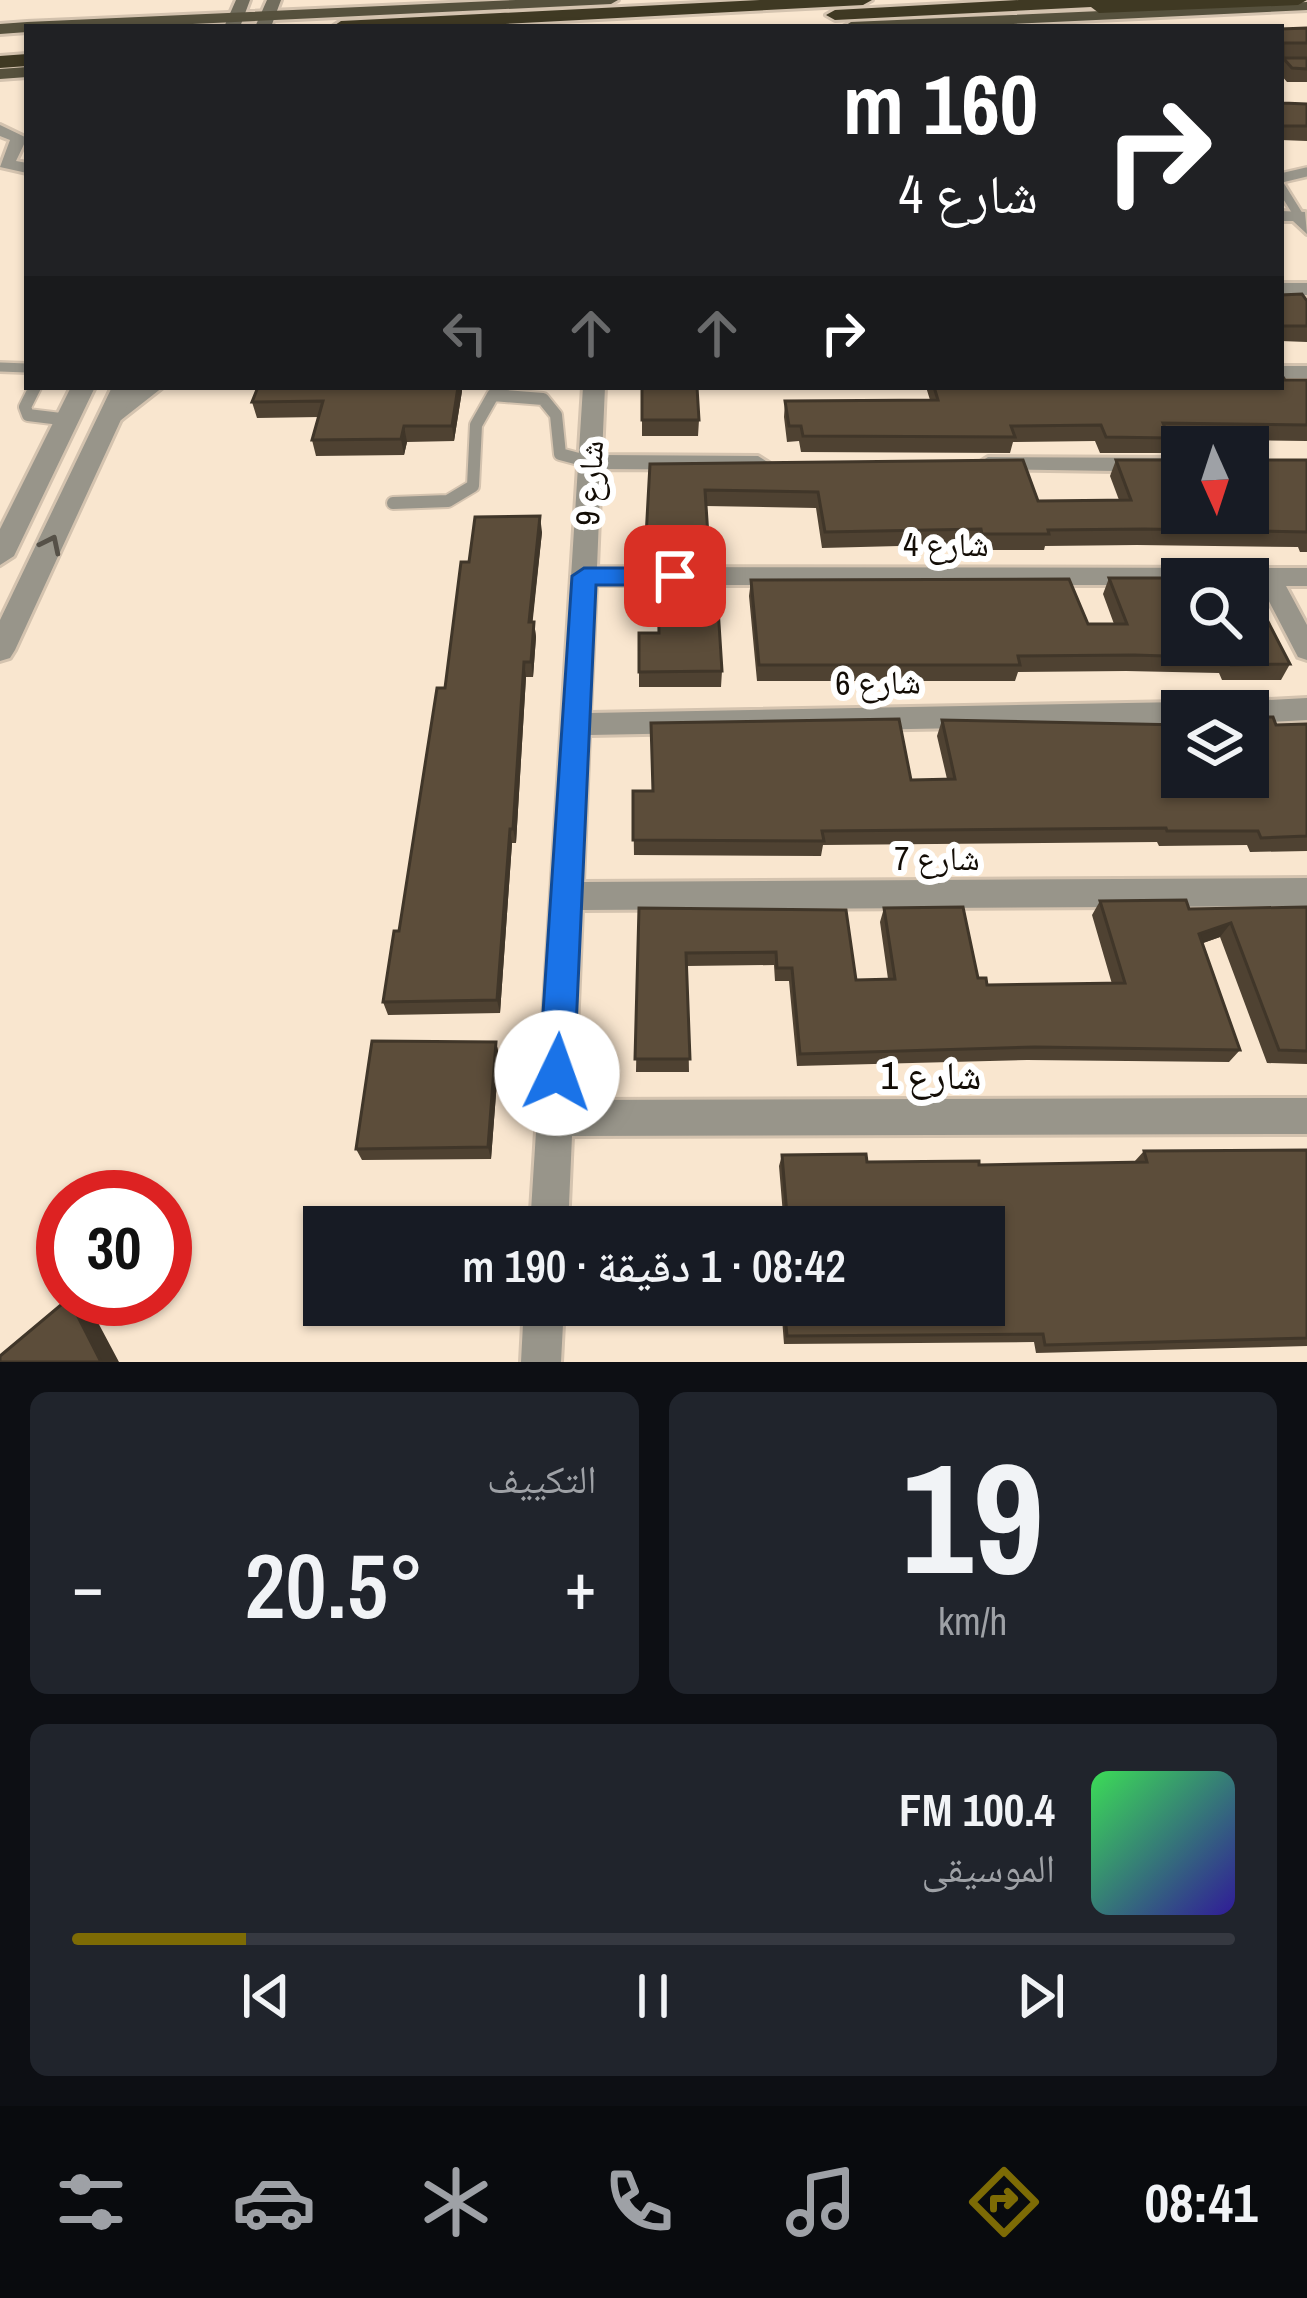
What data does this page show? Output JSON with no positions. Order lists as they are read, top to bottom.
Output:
{
  "streets": {
    "street": [
      "شارع 9",
      "شارع 4",
      "شارع 6",
      "شارع 7",
      "شارع 1"
    ]
  },
  "crossings": [
    ["شارع 9", "شارع 4"],
    ["شارع 9", "شارع 6"],
    ["شارع 9", "شارع 7"],
    ["شارع 9", "شارع 1"]
  ],
  "north": "bottom",
  "page": {
    "turn": ["160 m", "شارع 4"],
    "limit": "30",
    "trip": "08:42 · 1 دقيقة · 190 m",
    "tile": [
      ["19", "km/h"],
      "التكييف"
    ],
    "heat": ["−", "20.5°", "+"],
    "song": ["100.4 FM", "الموسيقى"],
    "tabs": "08:41"
  }
}
